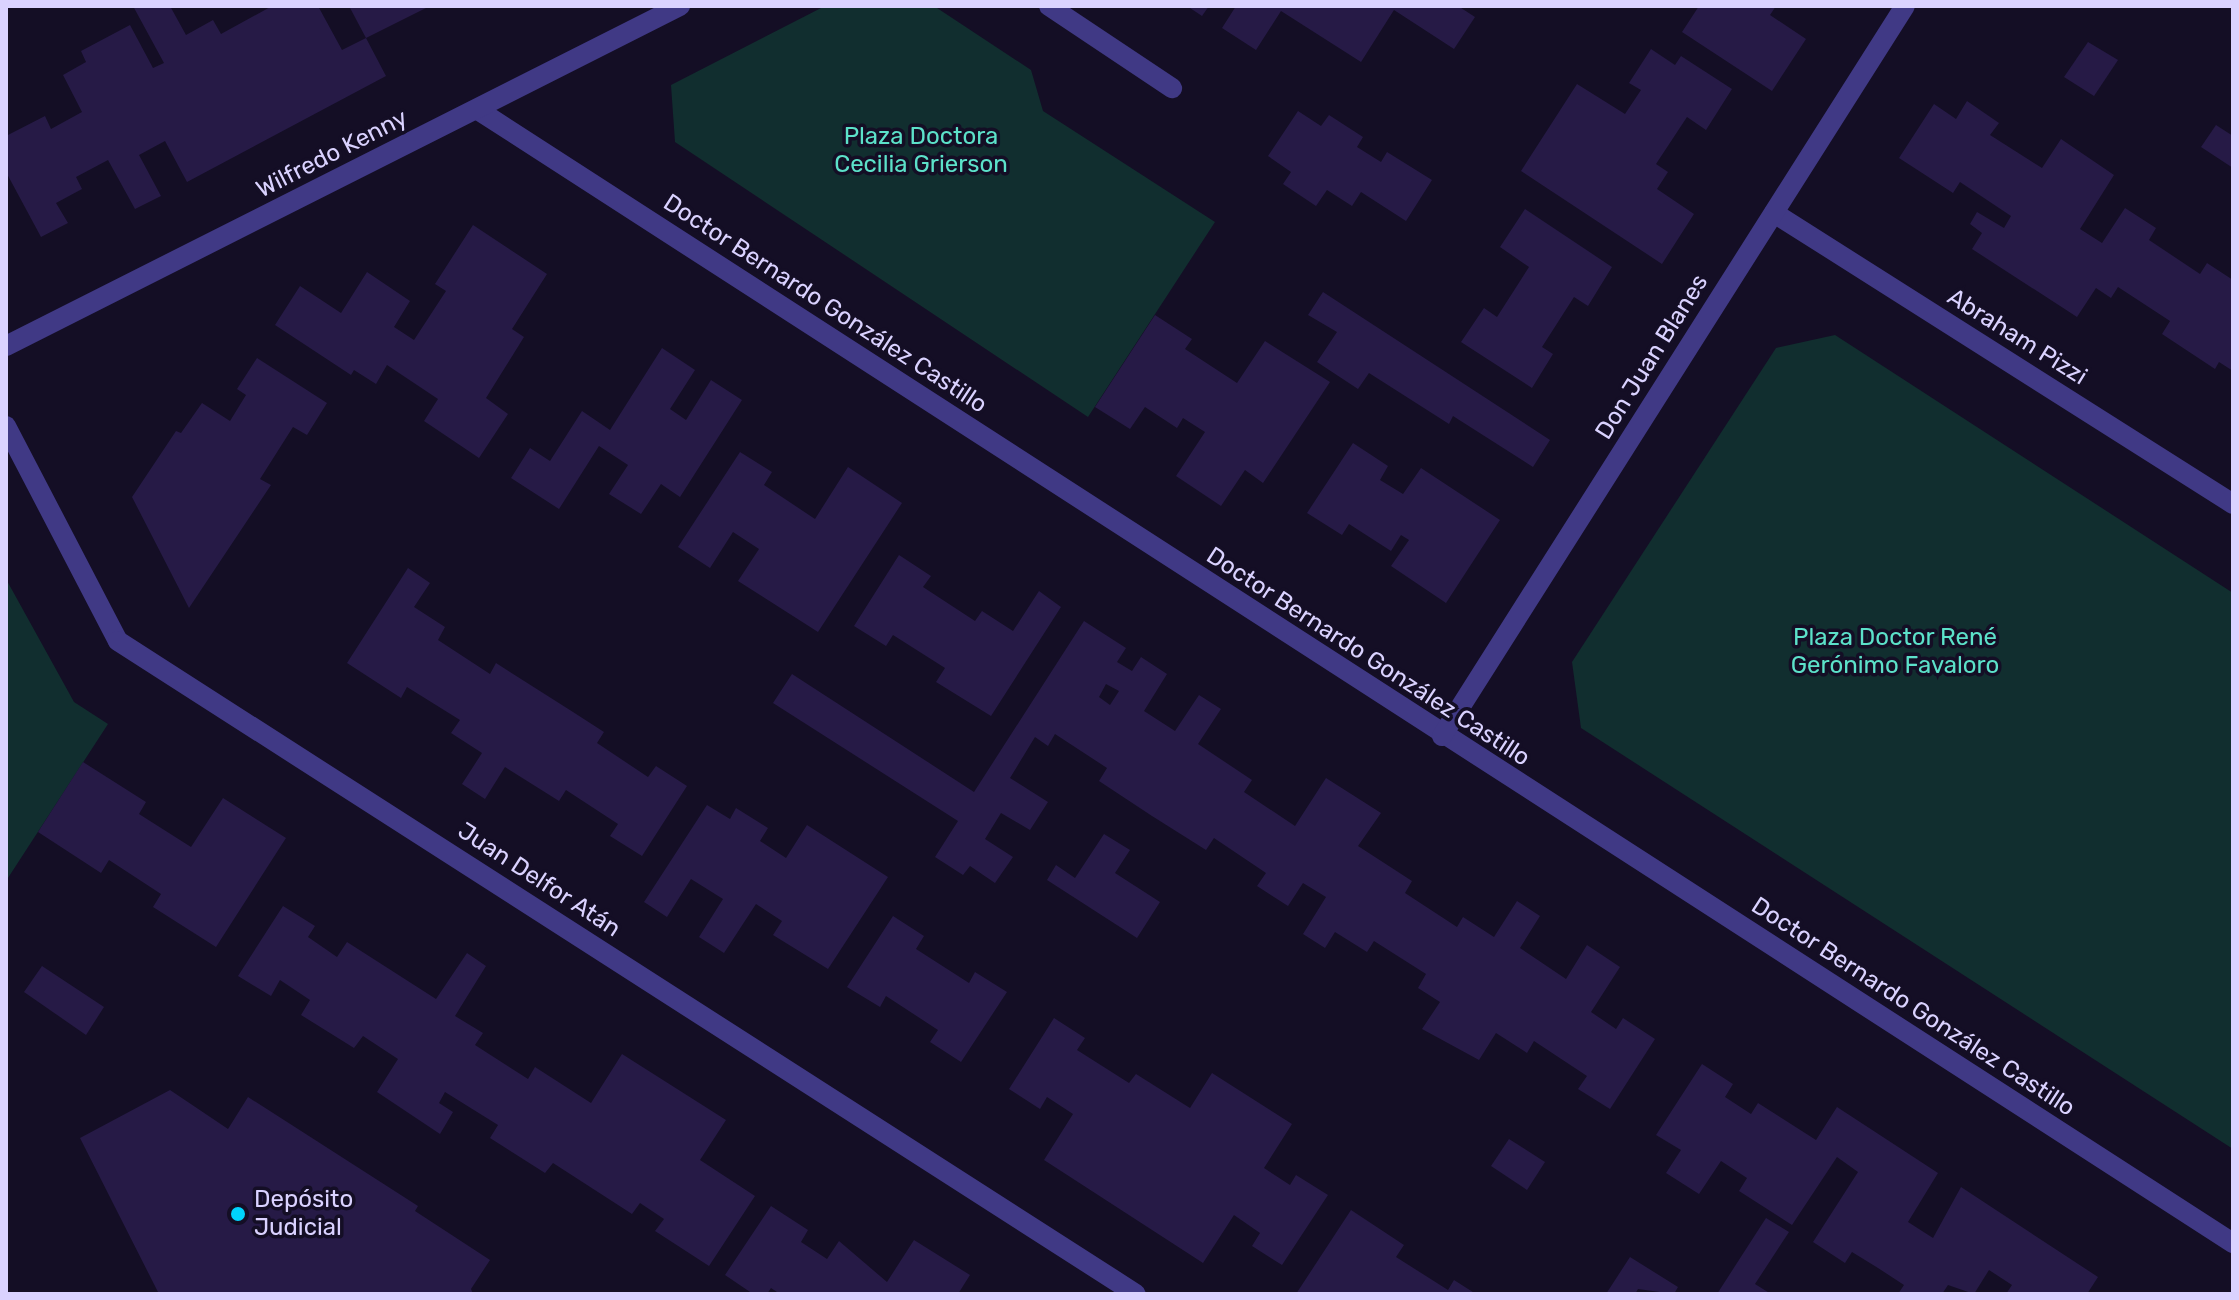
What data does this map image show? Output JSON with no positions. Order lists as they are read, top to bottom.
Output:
{
  "streets": {
    "street": [
      "Wilfredo Kenny",
      "Doctor Bernardo González Castillo",
      "Abraham Pizzi",
      "Don Juan Blanes",
      "Juan Delfor Atán"
    ]
  },
  "crossings": [
    ["Wilfredo Kenny", "Doctor Bernardo González Castillo"],
    ["Doctor Bernardo González Castillo", "Don Juan Blanes"],
    ["Abraham Pizzi", "Don Juan Blanes"]
  ],
  "parks": ["Plaza Doctora Cecilia Grierson", "Plaza Doctor René Gerónimo Favaloro"],
  "places": ["Depósito Judicial"]
}
